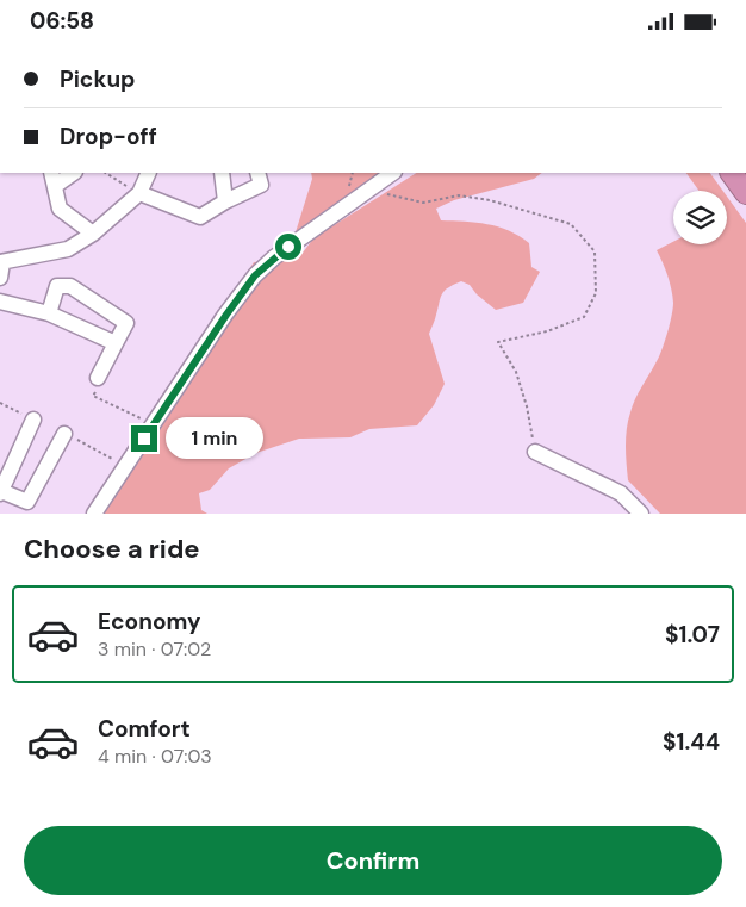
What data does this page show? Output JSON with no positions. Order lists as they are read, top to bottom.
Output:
{
  "page": {
    "status": "06:58",
    "banner": ["Pickup", "Drop-off"],
    "bubble": "1 min",
    "heading": "Choose a ride",
    "list": [
      {
        "name": "Economy",
        "note": "3 min · 07:02",
        "value": "$1.07"
      },
      {
        "name": "Comfort",
        "note": "4 min · 07:03",
        "value": "$1.44"
      }
    ],
    "buttons": "Confirm"
  }
}
